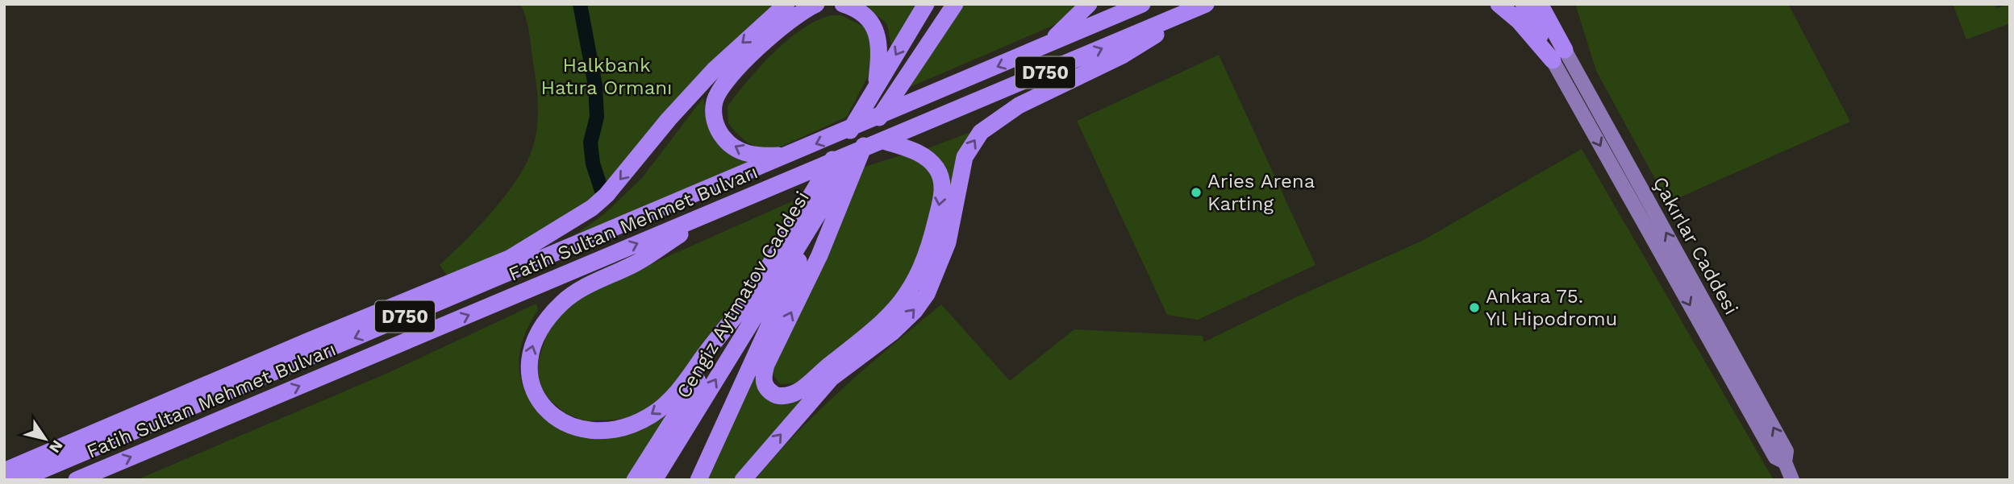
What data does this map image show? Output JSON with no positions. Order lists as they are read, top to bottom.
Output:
{
  "streets": {
    "highway": ["D750", "Fatih Sultan Mehmet Bulvarı", "Cengiz Aytmatov Caddesi"],
    "main road": ["Çakırlar Caddesi"]
  },
  "parks": ["Halkbank Hatıra Ormanı"],
  "places": ["Aries Arena Karting", "Ankara 75. Yıl Hipodromu"],
  "north": "bottom right"
}
